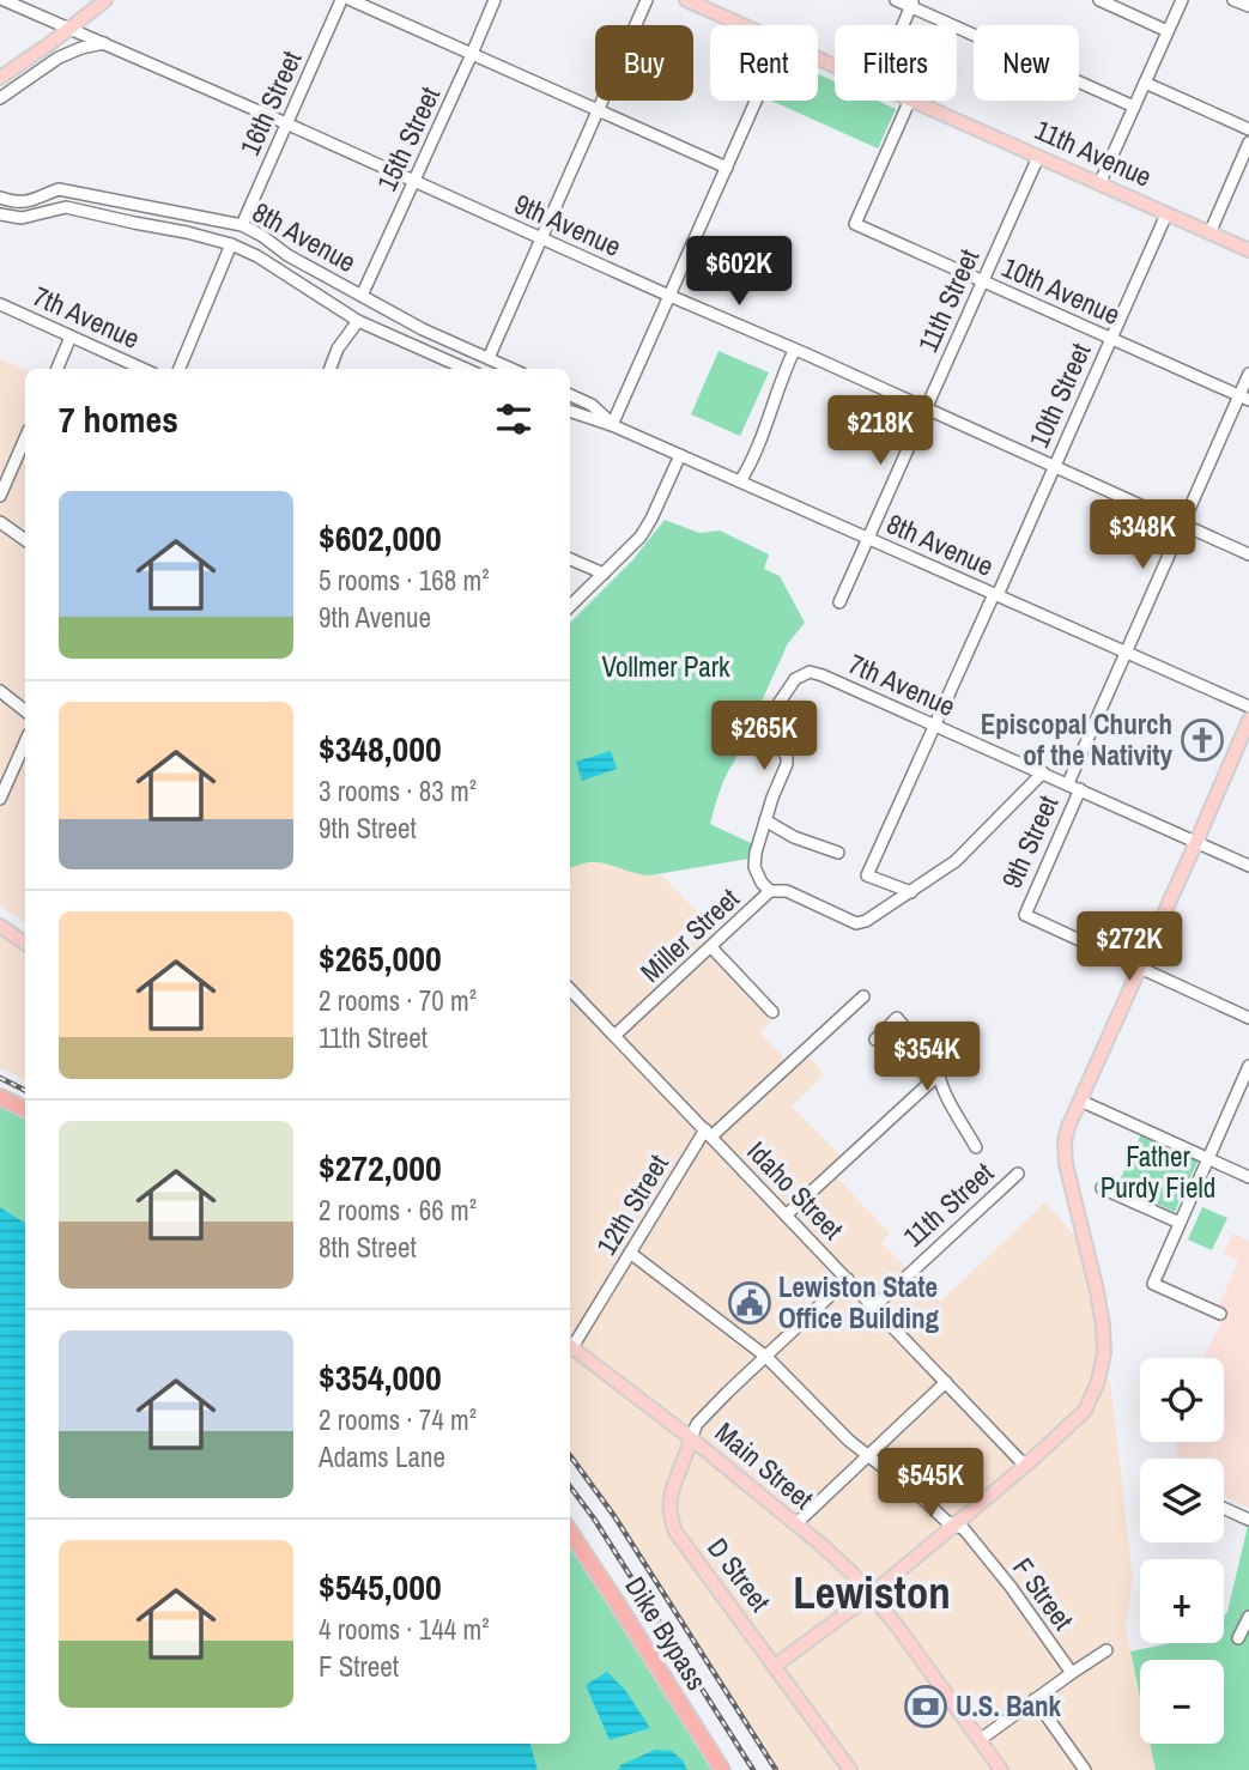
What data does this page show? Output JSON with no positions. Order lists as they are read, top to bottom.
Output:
{
  "streets": {
    "highway": ["Dike Bypass"],
    "main road": ["11th Avenue", "Main Street", "D Street"],
    "street": [
      "16th Street",
      "15th Street",
      "9th Avenue",
      "8th Avenue",
      "10th Avenue",
      "11th Street",
      "7th Avenue",
      "10th Street",
      "9th Street",
      "Miller Street",
      "Idaho Street",
      "12th Street",
      "F Street"
    ]
  },
  "crossings": [
    ["16th Street", "9th Avenue"],
    ["16th Street", "8th Avenue"],
    ["15th Street", "9th Avenue"],
    ["15th Street", "8th Avenue"],
    ["11th Avenue", "11th Street"],
    ["11th Avenue", "10th Street"],
    ["9th Avenue", "11th Street"],
    ["9th Avenue", "10th Street"],
    ["9th Avenue", "9th Street"],
    ["8th Avenue", "11th Street"],
    ["8th Avenue", "10th Street"],
    ["8th Avenue", "9th Street"],
    ["10th Avenue", "11th Street"],
    ["10th Avenue", "10th Street"],
    ["10th Avenue", "9th Street"],
    ["11th Street", "Idaho Street"],
    ["7th Avenue", "10th Street"],
    ["7th Avenue", "9th Street"],
    ["7th Avenue", "Miller Street"],
    ["10th Street", "Miller Street"],
    ["Miller Street", "Idaho Street"],
    ["Idaho Street", "12th Street"],
    ["12th Street", "F Street"],
    ["Main Street", "D Street"]
  ],
  "districts": ["Lewiston"],
  "parks": ["Vollmer Park", "Father Purdy Field"],
  "places": {
    "church": ["Episcopal Church of the Nativity"],
    "public building": ["Lewiston State Office Building"],
    "bank": ["U.S. Bank"]
  },
  "page": {
    "chip": [
      "Buy",
      "Rent",
      "Filters",
      "New"
    ],
    "price": [
      "$602K",
      "$218K",
      "$348K",
      "$265K",
      "$272K",
      "$354K",
      "$545K"
    ],
    "heading": "7 homes",
    "list": [
      {
        "name": "$602,000",
        "note": "5 rooms · 168 m² · 9th Avenue"
      },
      {
        "name": "$348,000",
        "note": "3 rooms · 83 m² · 9th Street"
      },
      {
        "name": "$265,000",
        "note": "2 rooms · 70 m² · 11th Street"
      },
      {
        "name": "$272,000",
        "note": "2 rooms · 66 m² · 8th Street"
      },
      {
        "name": "$354,000",
        "note": "2 rooms · 74 m² · Adams Lane"
      },
      {
        "name": "$545,000",
        "note": "4 rooms · 144 m² · F Street"
      }
    ],
    "map_buttons": ["+", "−"]
  }
}
